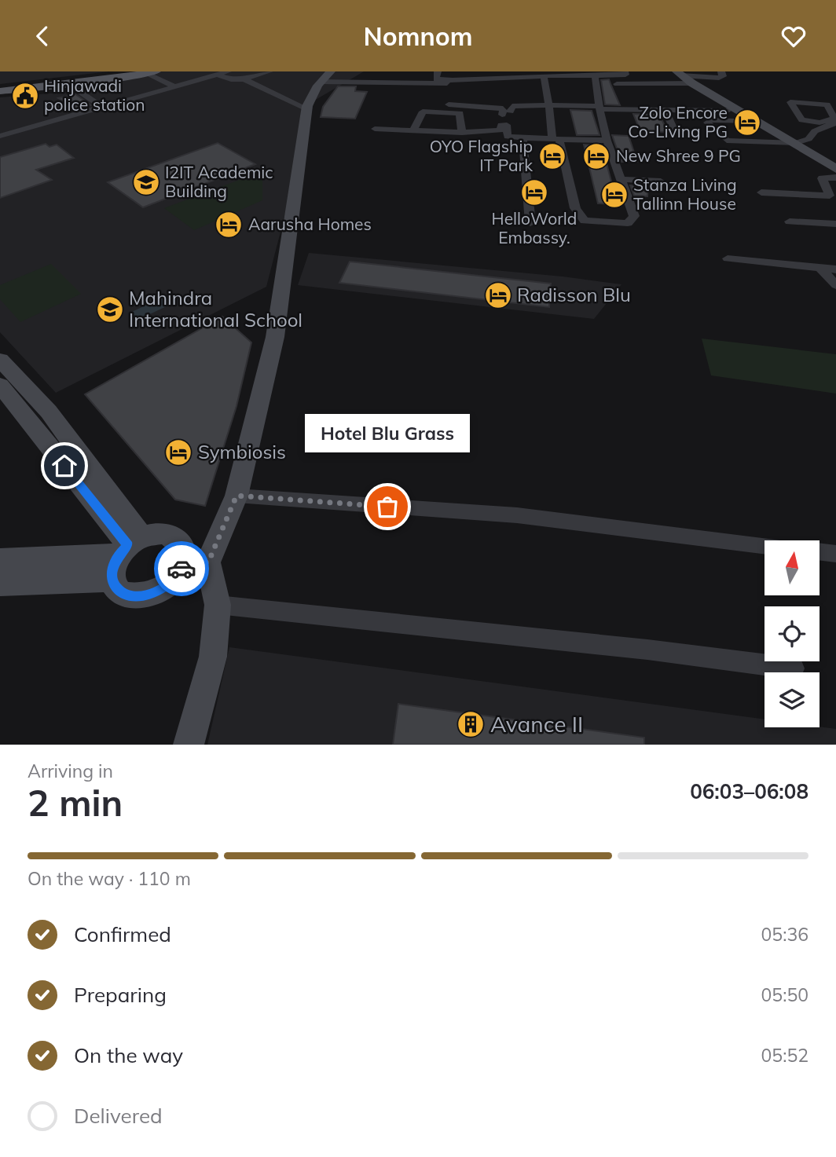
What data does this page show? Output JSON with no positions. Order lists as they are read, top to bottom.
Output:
{
  "places": {
    "public building": ["Hinjawadi police station"],
    "hotel": [
      "Zolo Encore Co-Living PG",
      "OYO Flagship IT Park",
      "New Shree 9 PG",
      "HelloWorld Embassy.",
      "Stanza Living Tallinn House",
      "Aarusha Homes",
      "Radisson Blu",
      "Symbiosis"
    ],
    "school or university": ["I2IT Academic Building", "Mahindra International School"],
    "other": ["Hotel Blu Grass"],
    "building": ["Avance II"]
  },
  "north": "top",
  "page": {
    "header": "Nomnom",
    "bubble": "Hotel Blu Grass",
    "heading": ["2 min", "Arriving in", "06:03–06:08"],
    "bar": "On the way · 110 m",
    "list": [
      ["Confirmed", "05:36"],
      ["Preparing", "05:50"],
      ["On the way", "05:52"],
      "Delivered"
    ]
  }
}
